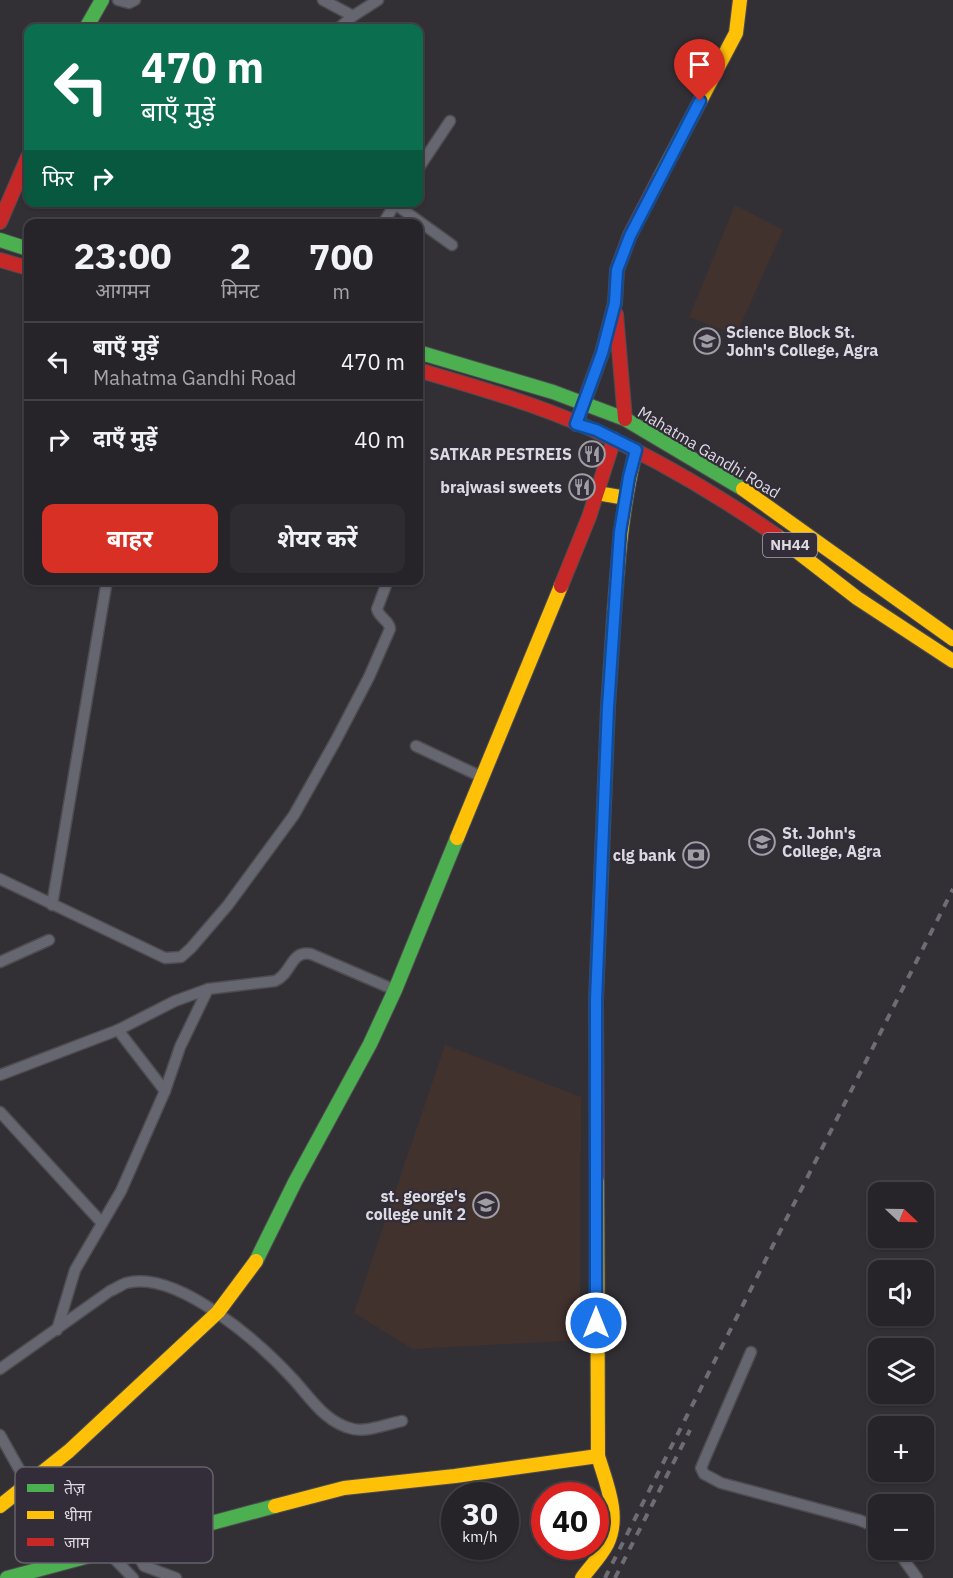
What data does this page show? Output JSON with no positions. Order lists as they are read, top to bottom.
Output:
{
  "streets": {
    "main road": ["Mahatma Gandhi Road", "NH44"]
  },
  "places": {
    "school or university": ["Science Block St. John's College, Agra", "St. John's College, Agra", "st. george's college unit 2"],
    "restaurant": ["SATKAR PESTREIS", "brajwasi sweets"],
    "bank": ["clg bank"]
  },
  "legend": ["तेज़", "धीमा", "जाम"],
  "north": "right",
  "page": {
    "turn": ["470 m", "बाएँ मुड़ें"],
    "then": "फिर",
    "eta": [
      "23:00",
      "आगमन",
      "2",
      "मिनट",
      "700",
      "m"
    ],
    "list": [
      {
        "name": "बाएँ मुड़ें",
        "note": "Mahatma Gandhi Road",
        "value": "470 m"
      },
      {
        "name": "दाएँ मुड़ें",
        "value": "40 m"
      }
    ],
    "buttons": ["बाहर", "शेयर करें"],
    "map_buttons": ["+", "−"],
    "speed": "30 km/h",
    "limit": "40"
  }
}
